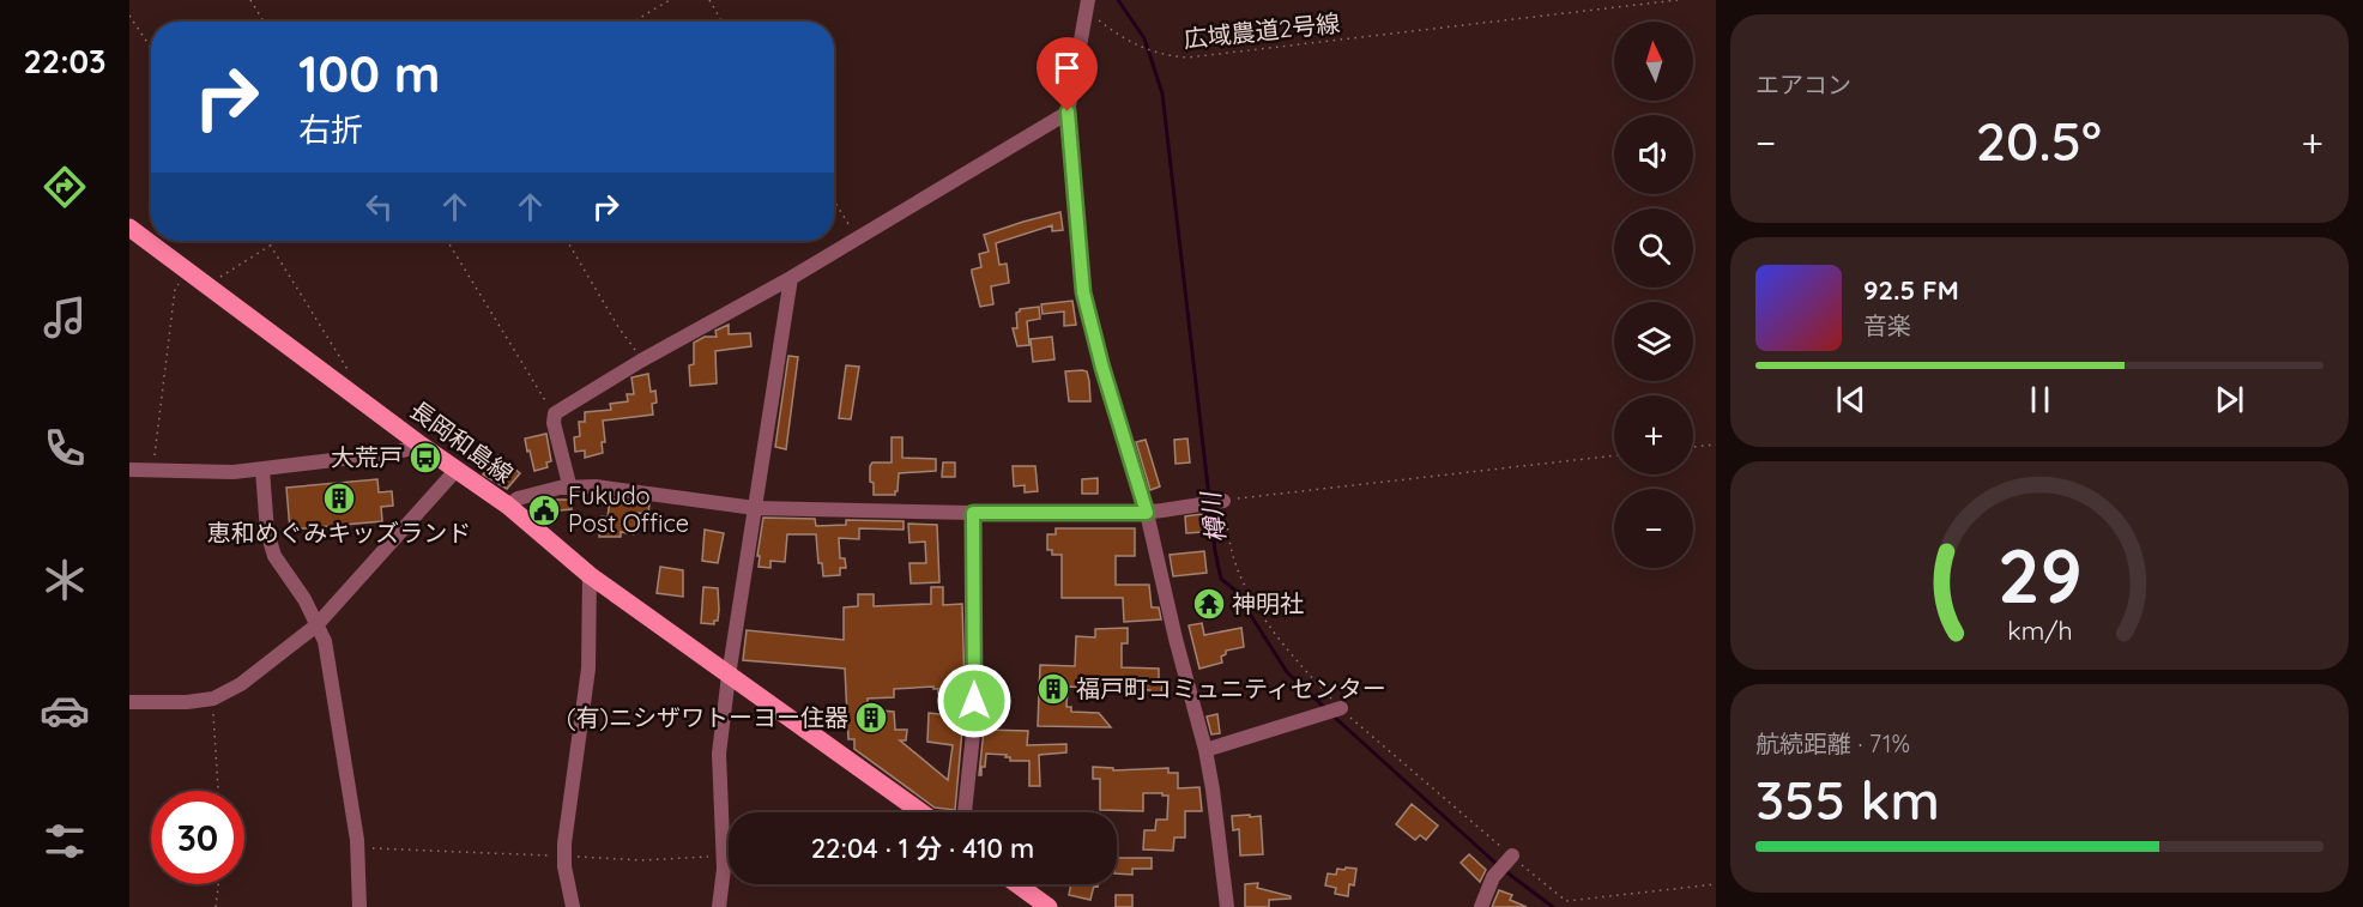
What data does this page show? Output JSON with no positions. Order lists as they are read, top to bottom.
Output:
{
  "streets": {
    "main road": ["長岡和島線"],
    "path": ["広域農道2号線"]
  },
  "water": ["樽川"],
  "places": {
    "bus stop": ["大荒戸"],
    "building": ["恵和めぐみキッズランド", "福戸町コミュニティセンター", "(有)ニシザワトーヨー住器"],
    "public building": ["Fukudo Post Office"],
    "temple": ["神明社"]
  },
  "north": "top",
  "page": {
    "tabs": "22:03",
    "tile": [
      "エアコン",
      ["航続距離 · 71%", "355 km"]
    ],
    "map_buttons": ["+", "−"],
    "turn": ["100 m", "右折"],
    "heat": ["−", "20.5°", "+"],
    "song": ["92.5 FM", "音楽"],
    "limit": "30",
    "trip": "22:04 · 1 分 · 410 m",
    "gauge": ["29", "km/h"]
  }
}
